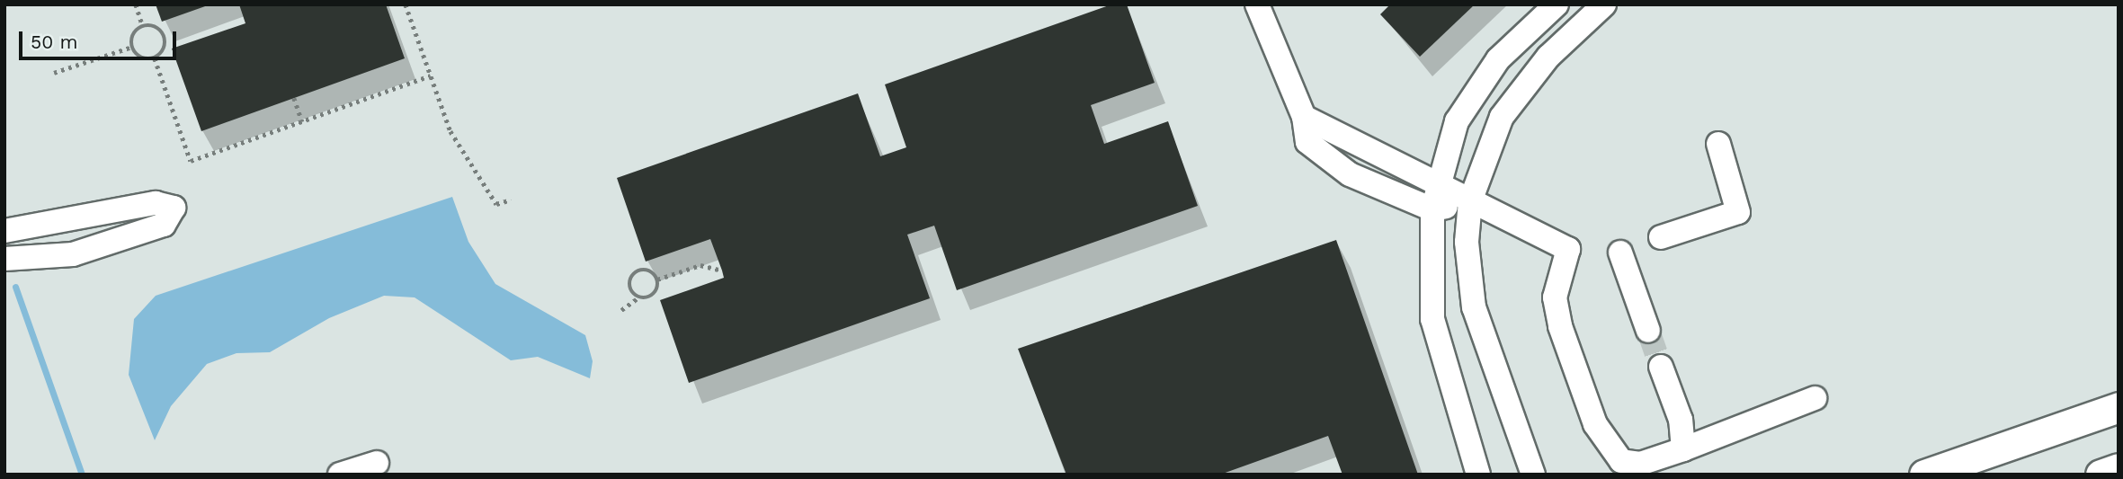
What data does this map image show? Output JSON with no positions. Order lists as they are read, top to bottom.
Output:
{
  "scale_bar": "50 m"
}
